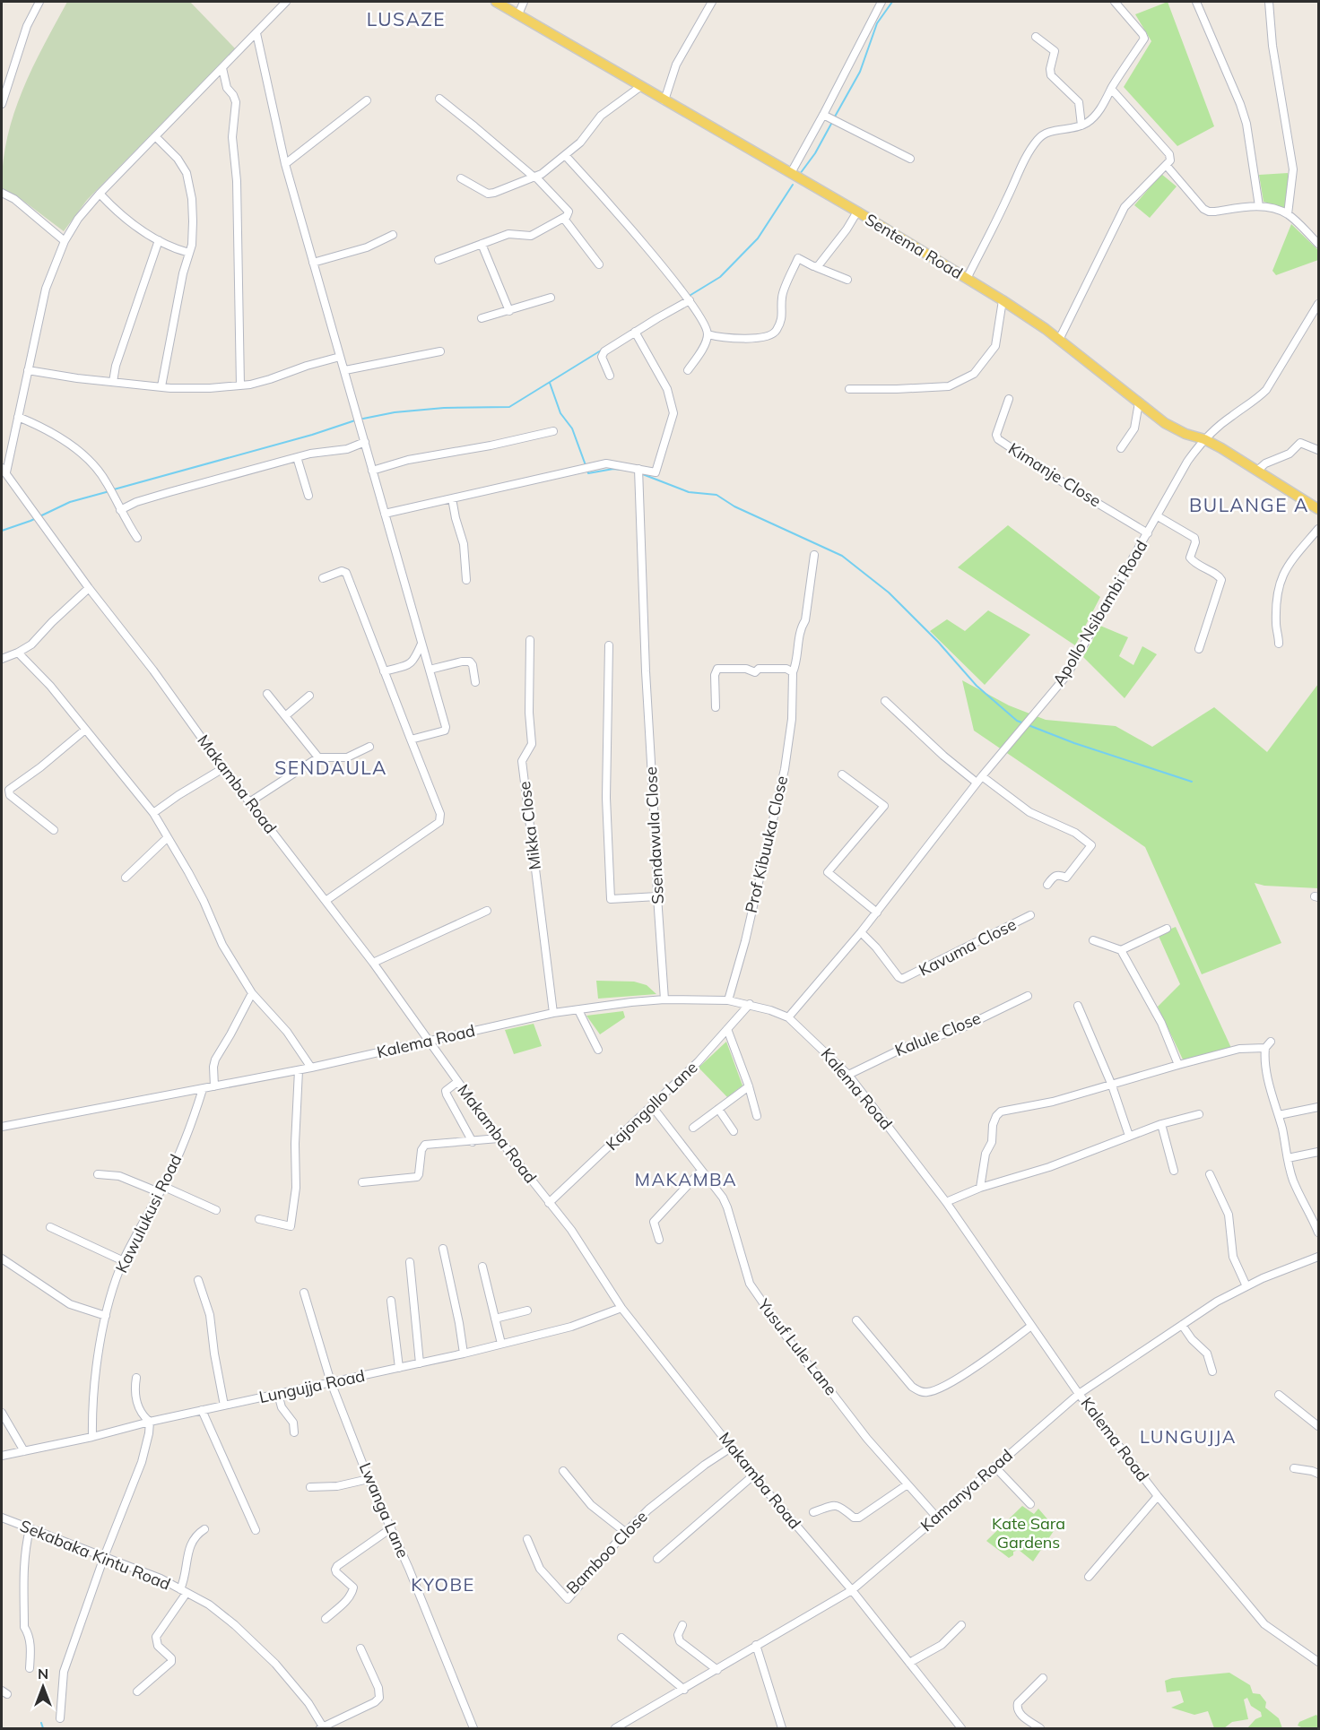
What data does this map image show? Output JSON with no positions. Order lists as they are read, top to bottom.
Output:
{
  "streets": {
    "main road": ["Sentema Road"],
    "street": [
      "Kimanje Close",
      "Apollo Nsibambi Road",
      "Makamba Road",
      "Mikka Close",
      "Ssendawula Close",
      "Prof Kibuuka Close",
      "Kavuma Close",
      "Kalule Close",
      "Kalema Road",
      "Kajongollo Lane",
      "Kawulukusi Road",
      "Yusuf Lule Lane",
      "Lungujja Road",
      "Kamanya Road",
      "Lwanga Lane",
      "Bamboo Close",
      "Sekabaka Kintu Road"
    ]
  },
  "crossings": [
    ["Sentema Road", "Apollo Nsibambi Road"],
    ["Kimanje Close", "Apollo Nsibambi Road"],
    ["Apollo Nsibambi Road", "Kavuma Close"],
    ["Apollo Nsibambi Road", "Kalema Road"],
    ["Makamba Road", "Kalema Road"],
    ["Makamba Road", "Kajongollo Lane"],
    ["Makamba Road", "Lungujja Road"],
    ["Makamba Road", "Kamanya Road"],
    ["Makamba Road", "Bamboo Close"],
    ["Mikka Close", "Kalema Road"],
    ["Ssendawula Close", "Kalema Road"],
    ["Prof Kibuuka Close", "Kalema Road"],
    ["Kalule Close", "Kalema Road"],
    ["Kalema Road", "Kajongollo Lane"],
    ["Kalema Road", "Kawulukusi Road"],
    ["Kalema Road", "Kamanya Road"],
    ["Kajongollo Lane", "Yusuf Lule Lane"],
    ["Kawulukusi Road", "Lungujja Road"],
    ["Yusuf Lule Lane", "Kamanya Road"],
    ["Lungujja Road", "Lwanga Lane"]
  ],
  "districts": [
    "LUSAZE",
    "BULANGE A",
    "SENDAULA",
    "MAKAMBA",
    "LUNGUJJA",
    "KYOBE"
  ],
  "parks": ["Kate Sara Gardens"],
  "north": "top"
}
